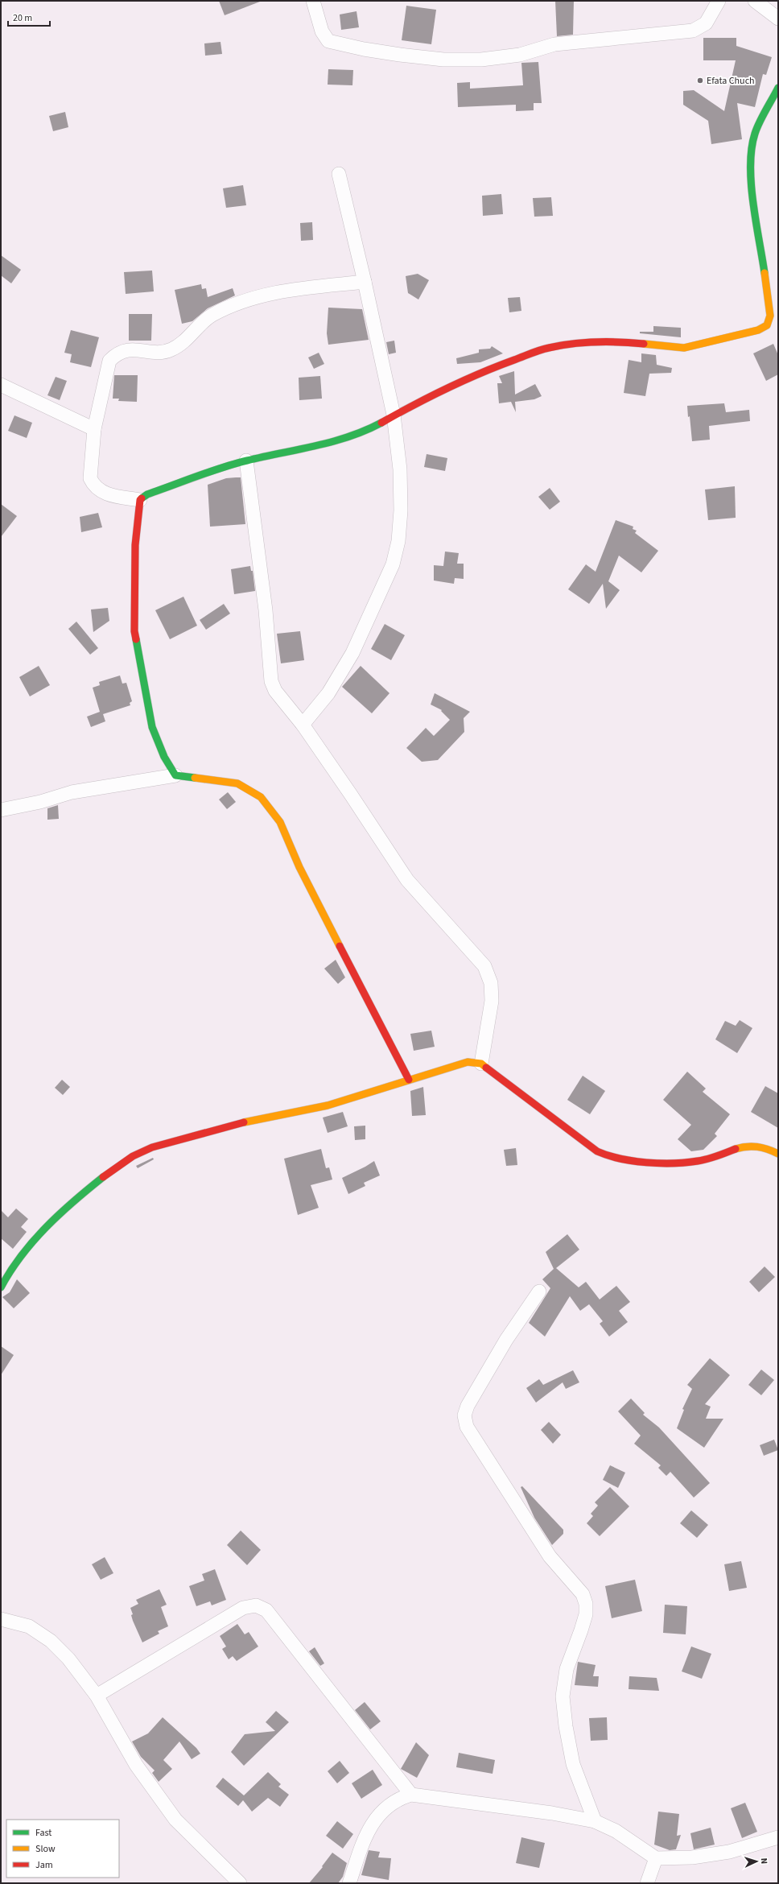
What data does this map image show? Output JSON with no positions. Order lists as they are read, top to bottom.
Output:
{
  "places": ["Efata Chuch"],
  "legend": ["Fast", "Slow", "Jam"],
  "scale_bar": "20 m",
  "north": "right"
}
